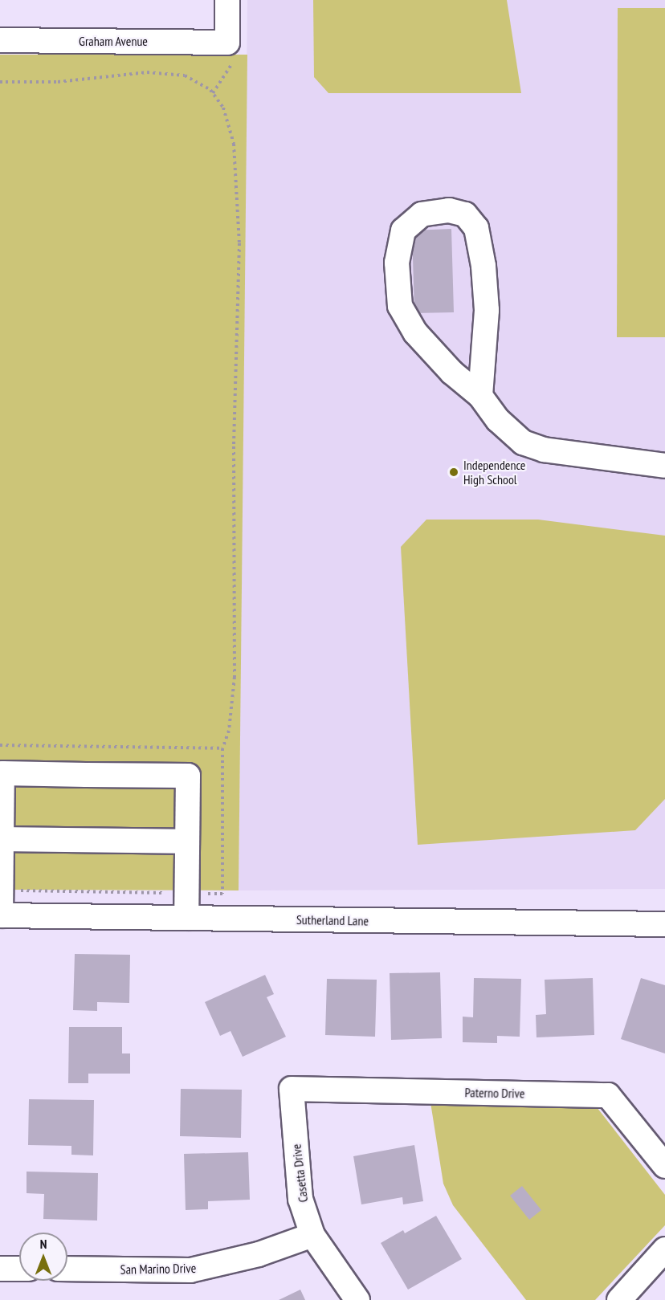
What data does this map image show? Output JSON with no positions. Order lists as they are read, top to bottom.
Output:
{
  "streets": {
    "street": [
      "Graham Avenue",
      "Sutherland Lane",
      "Paterno Drive",
      "Casetta Drive",
      "San Marino Drive"
    ]
  },
  "crossings": [
    ["Paterno Drive", "Casetta Drive"],
    ["Casetta Drive", "San Marino Drive"]
  ],
  "places": ["Independence High School"],
  "north": "top"
}
